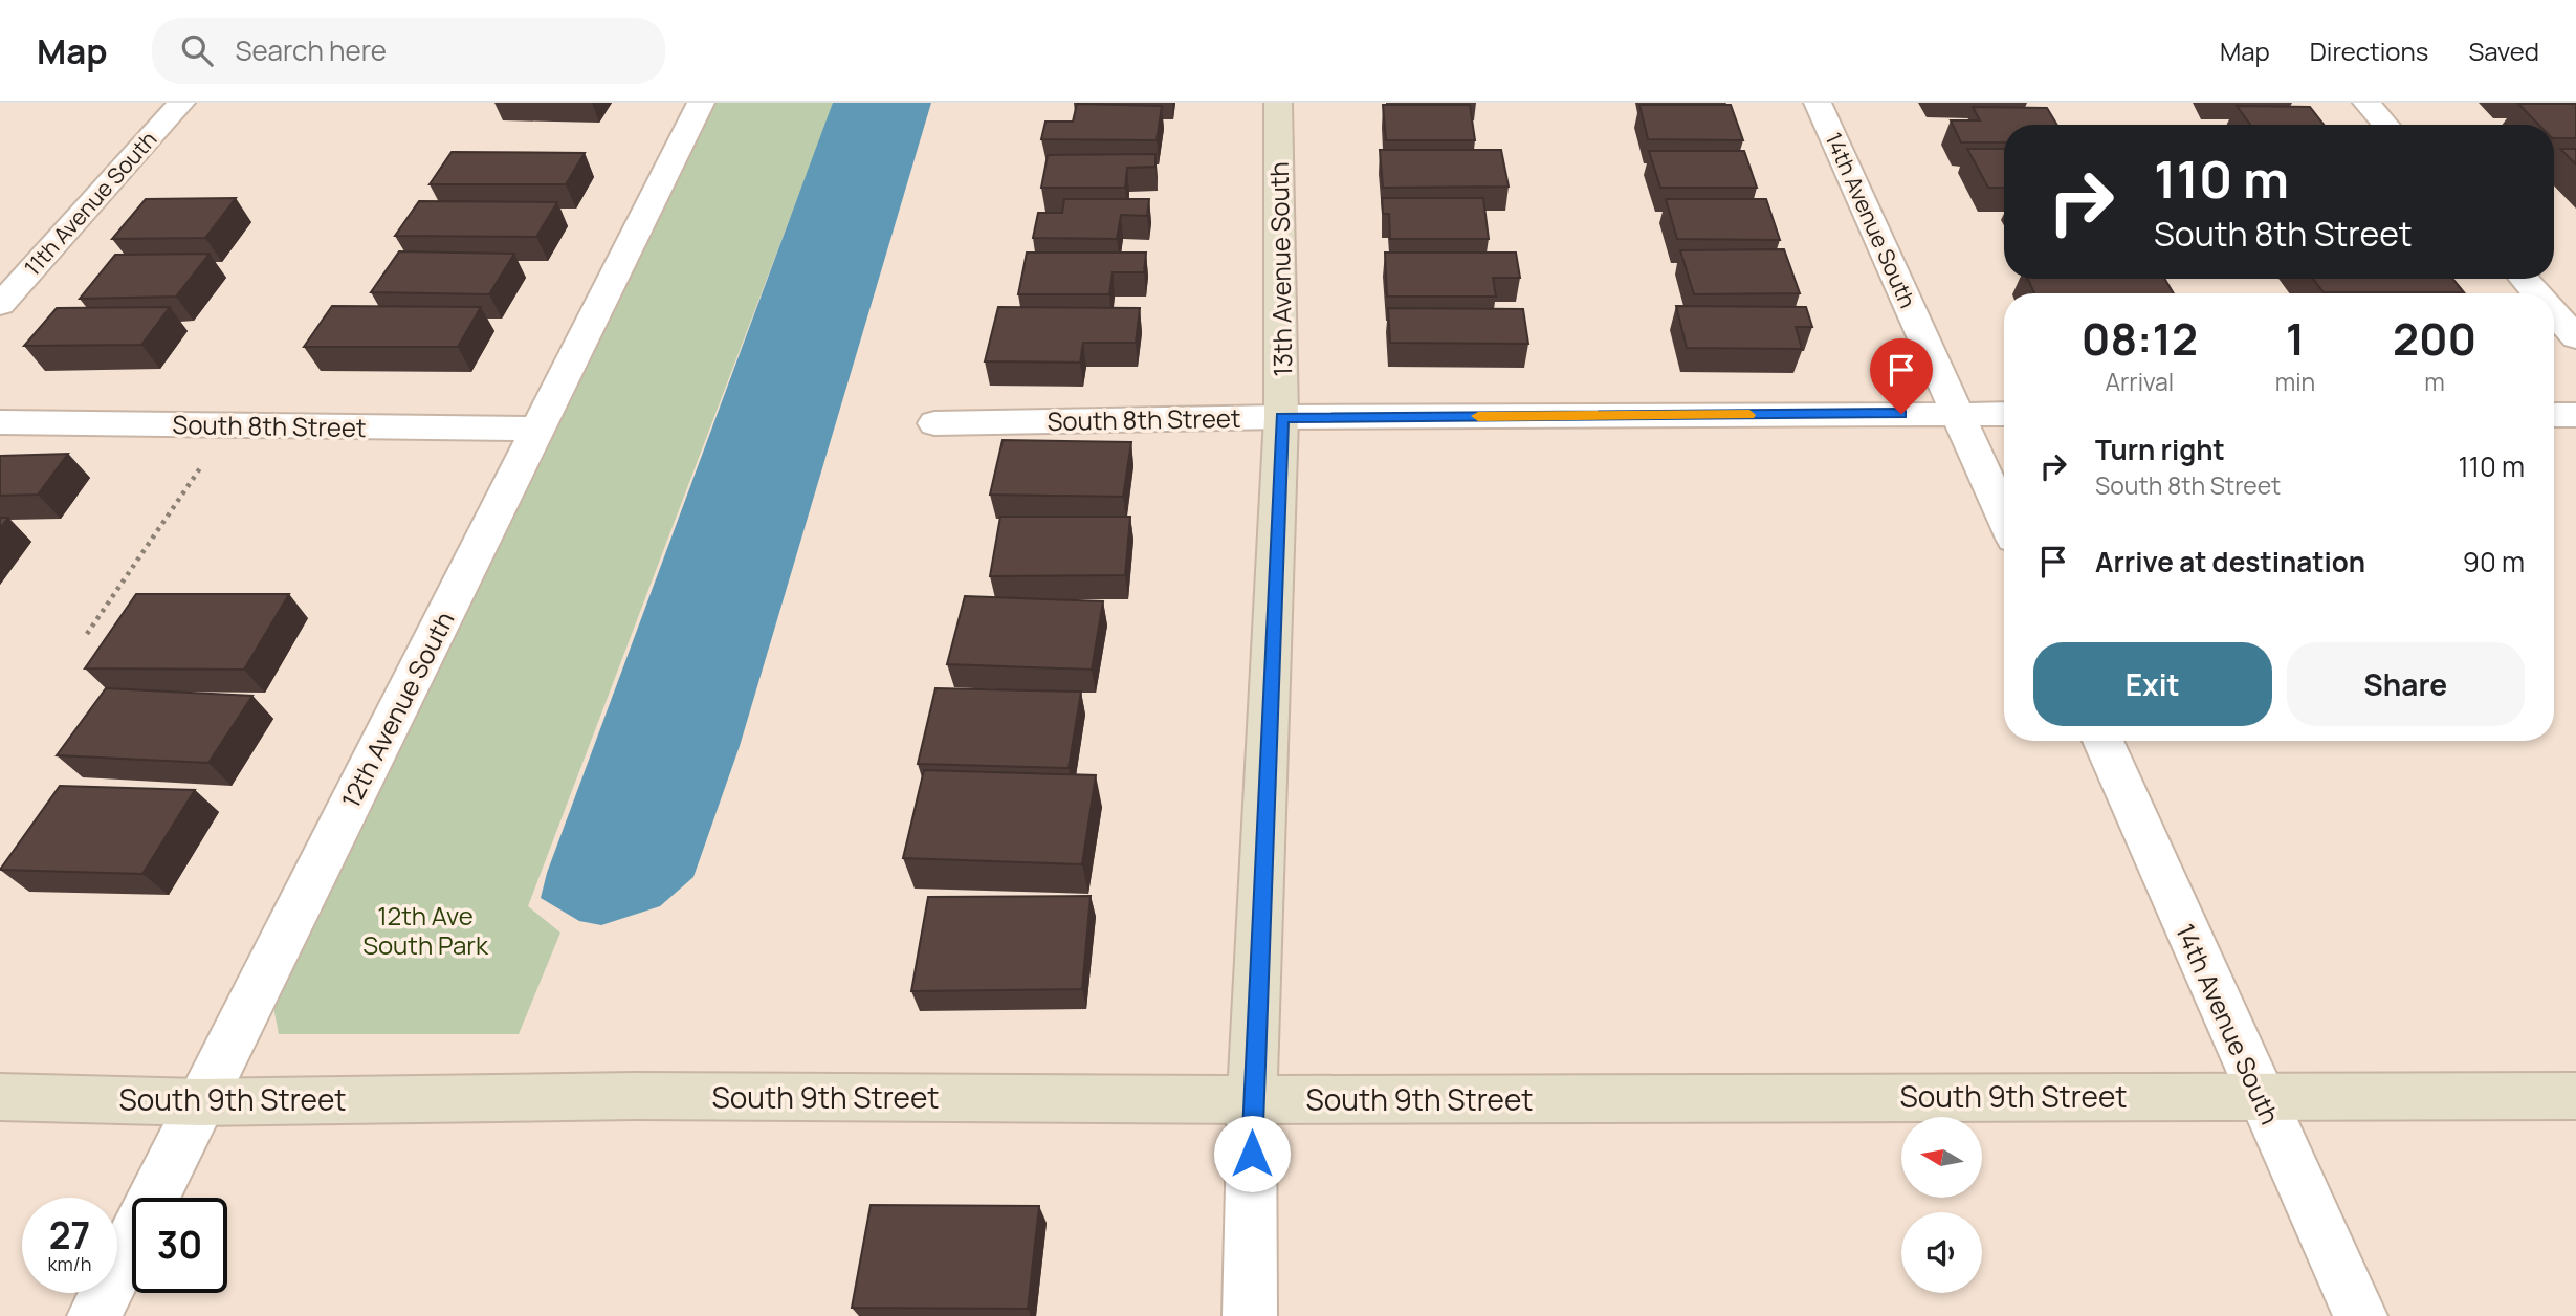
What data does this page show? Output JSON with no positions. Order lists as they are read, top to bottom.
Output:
{
  "streets": {
    "street": [
      "11th Avenue South",
      "14th Avenue South",
      "13th Avenue South",
      "South 8th Street",
      "12th Avenue South",
      "South 9th Street"
    ]
  },
  "crossings": [
    ["14th Avenue South", "South 8th Street"],
    ["14th Avenue South", "South 9th Street"],
    ["13th Avenue South", "South 8th Street"],
    ["13th Avenue South", "South 9th Street"],
    ["South 8th Street", "12th Avenue South"],
    ["12th Avenue South", "South 9th Street"]
  ],
  "parks": ["12th Ave South Park"],
  "north": "left",
  "page": {
    "header": "Map",
    "search": "Search here",
    "nav": ["Map", "Directions", "Saved"],
    "turn": ["110 m", "South 8th Street"],
    "eta": [
      "08:12",
      "Arrival",
      "1",
      "min",
      "200",
      "m"
    ],
    "list": [
      {
        "name": "Turn right",
        "note": "South 8th Street",
        "value": "110 m"
      },
      {
        "name": "Arrive at destination",
        "value": "90 m"
      }
    ],
    "buttons": ["Exit", "Share"],
    "speed": "27 km/h",
    "limit": "30"
  }
}
